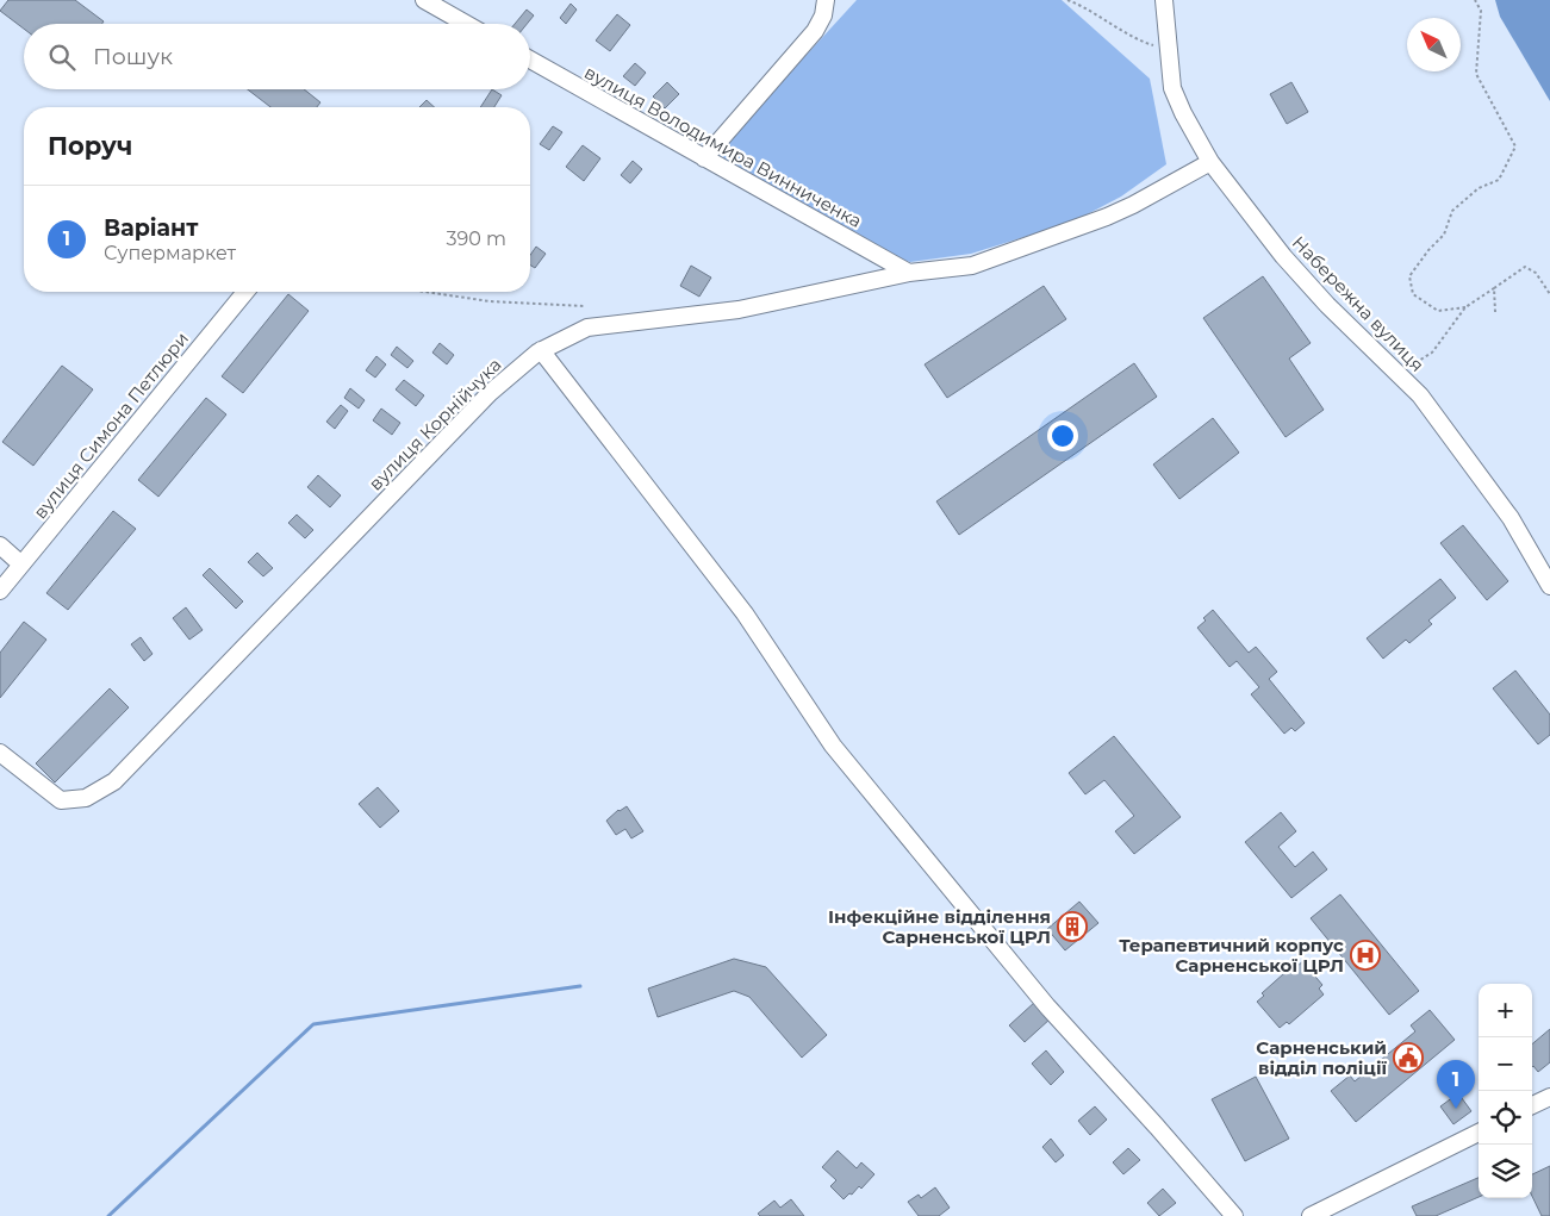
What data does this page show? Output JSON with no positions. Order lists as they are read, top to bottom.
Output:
{
  "streets": {
    "street": [
      "вулиця Володимира Винниченка",
      "Набережна вулиця",
      "вулиця Корнійчука",
      "вулиця Симона Петлюри"
    ]
  },
  "crossings": [
    ["вулиця Володимира Винниченка", "вулиця Корнійчука"],
    ["Набережна вулиця", "вулиця Корнійчука"]
  ],
  "places": {
    "building": ["Інфекційне відділення Сарненської ЦРЛ"],
    "hospital": ["Терапевтичний корпус Сарненської ЦРЛ"],
    "public building": ["Сарненський відділ поліції"]
  },
  "north": "top left",
  "page": {
    "search": "Пошук",
    "heading": "Поруч",
    "list": [
      {
        "mark": "1",
        "name": "Варіант",
        "note": "Супермаркет",
        "value": "390 m"
      }
    ],
    "map_buttons": ["+", "−"],
    "pins": "1"
  }
}
